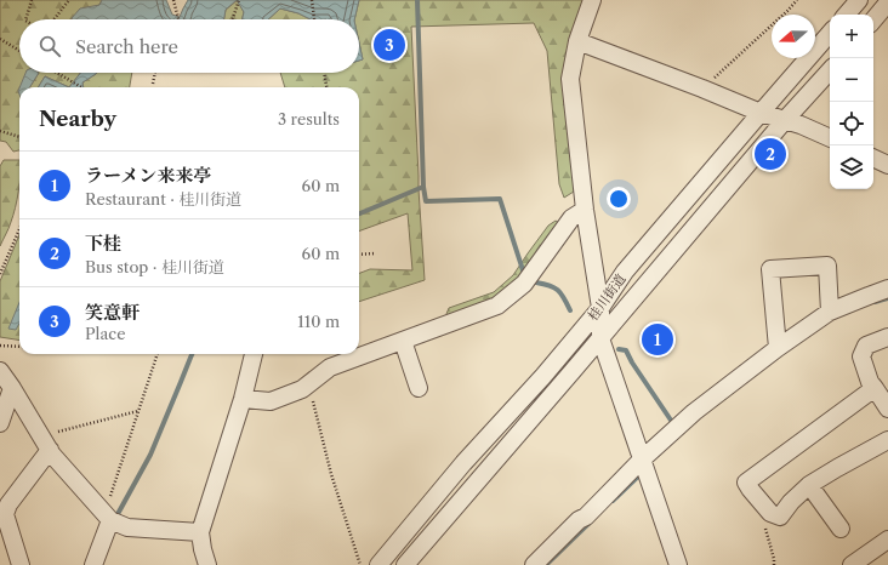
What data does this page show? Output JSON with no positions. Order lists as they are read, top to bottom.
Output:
{
  "streets": {
    "street": ["桂川街道"]
  },
  "north": "left",
  "page": {
    "map_buttons": ["+", "−"],
    "search": "Search here",
    "pins": ["3", "2", "1"],
    "heading": ["Nearby", "3 results"],
    "list": [
      {
        "mark": "1",
        "name": "ラーメン来来亭",
        "note": "Restaurant · 桂川街道",
        "value": "60 m"
      },
      {
        "mark": "2",
        "name": "下桂",
        "note": "Bus stop · 桂川街道",
        "value": "60 m"
      },
      {
        "mark": "3",
        "name": "笑意軒",
        "note": "Place",
        "value": "110 m"
      }
    ]
  }
}
